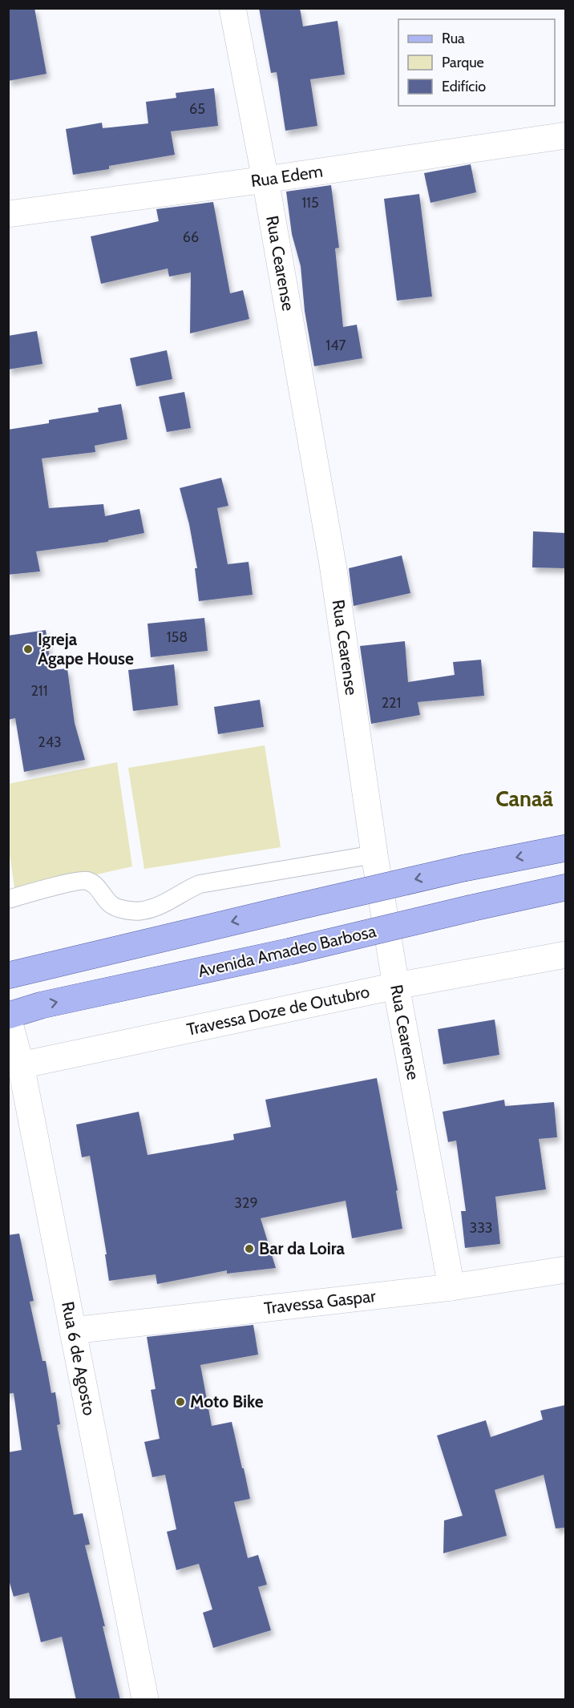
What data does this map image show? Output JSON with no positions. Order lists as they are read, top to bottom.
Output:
{
  "streets": {
    "main road": ["Avenida Amadeo Barbosa"],
    "street": [
      "Rua Edem",
      "Rua Cearense",
      "Travessa Doze de Outubro",
      "Travessa Gaspar",
      "Rua 6 de Agosto"
    ]
  },
  "crossings": [
    ["Rua Edem", "Rua Cearense"],
    ["Rua Cearense", "Travessa Doze de Outubro"],
    ["Rua Cearense", "Travessa Gaspar"],
    ["Avenida Amadeo Barbosa", "Rua 6 de Agosto"],
    ["Travessa Doze de Outubro", "Rua 6 de Agosto"],
    ["Travessa Gaspar", "Rua 6 de Agosto"]
  ],
  "districts": ["Canaã"],
  "places": ["Igreja Ágape House", "Bar da Loira", "Moto Bike"],
  "house_numbers": [
    "65",
    "115",
    "66",
    "147",
    "158",
    "211",
    "221",
    "243",
    "329",
    "333"
  ],
  "legend": ["Rua", "Parque", "Edifício"]
}
